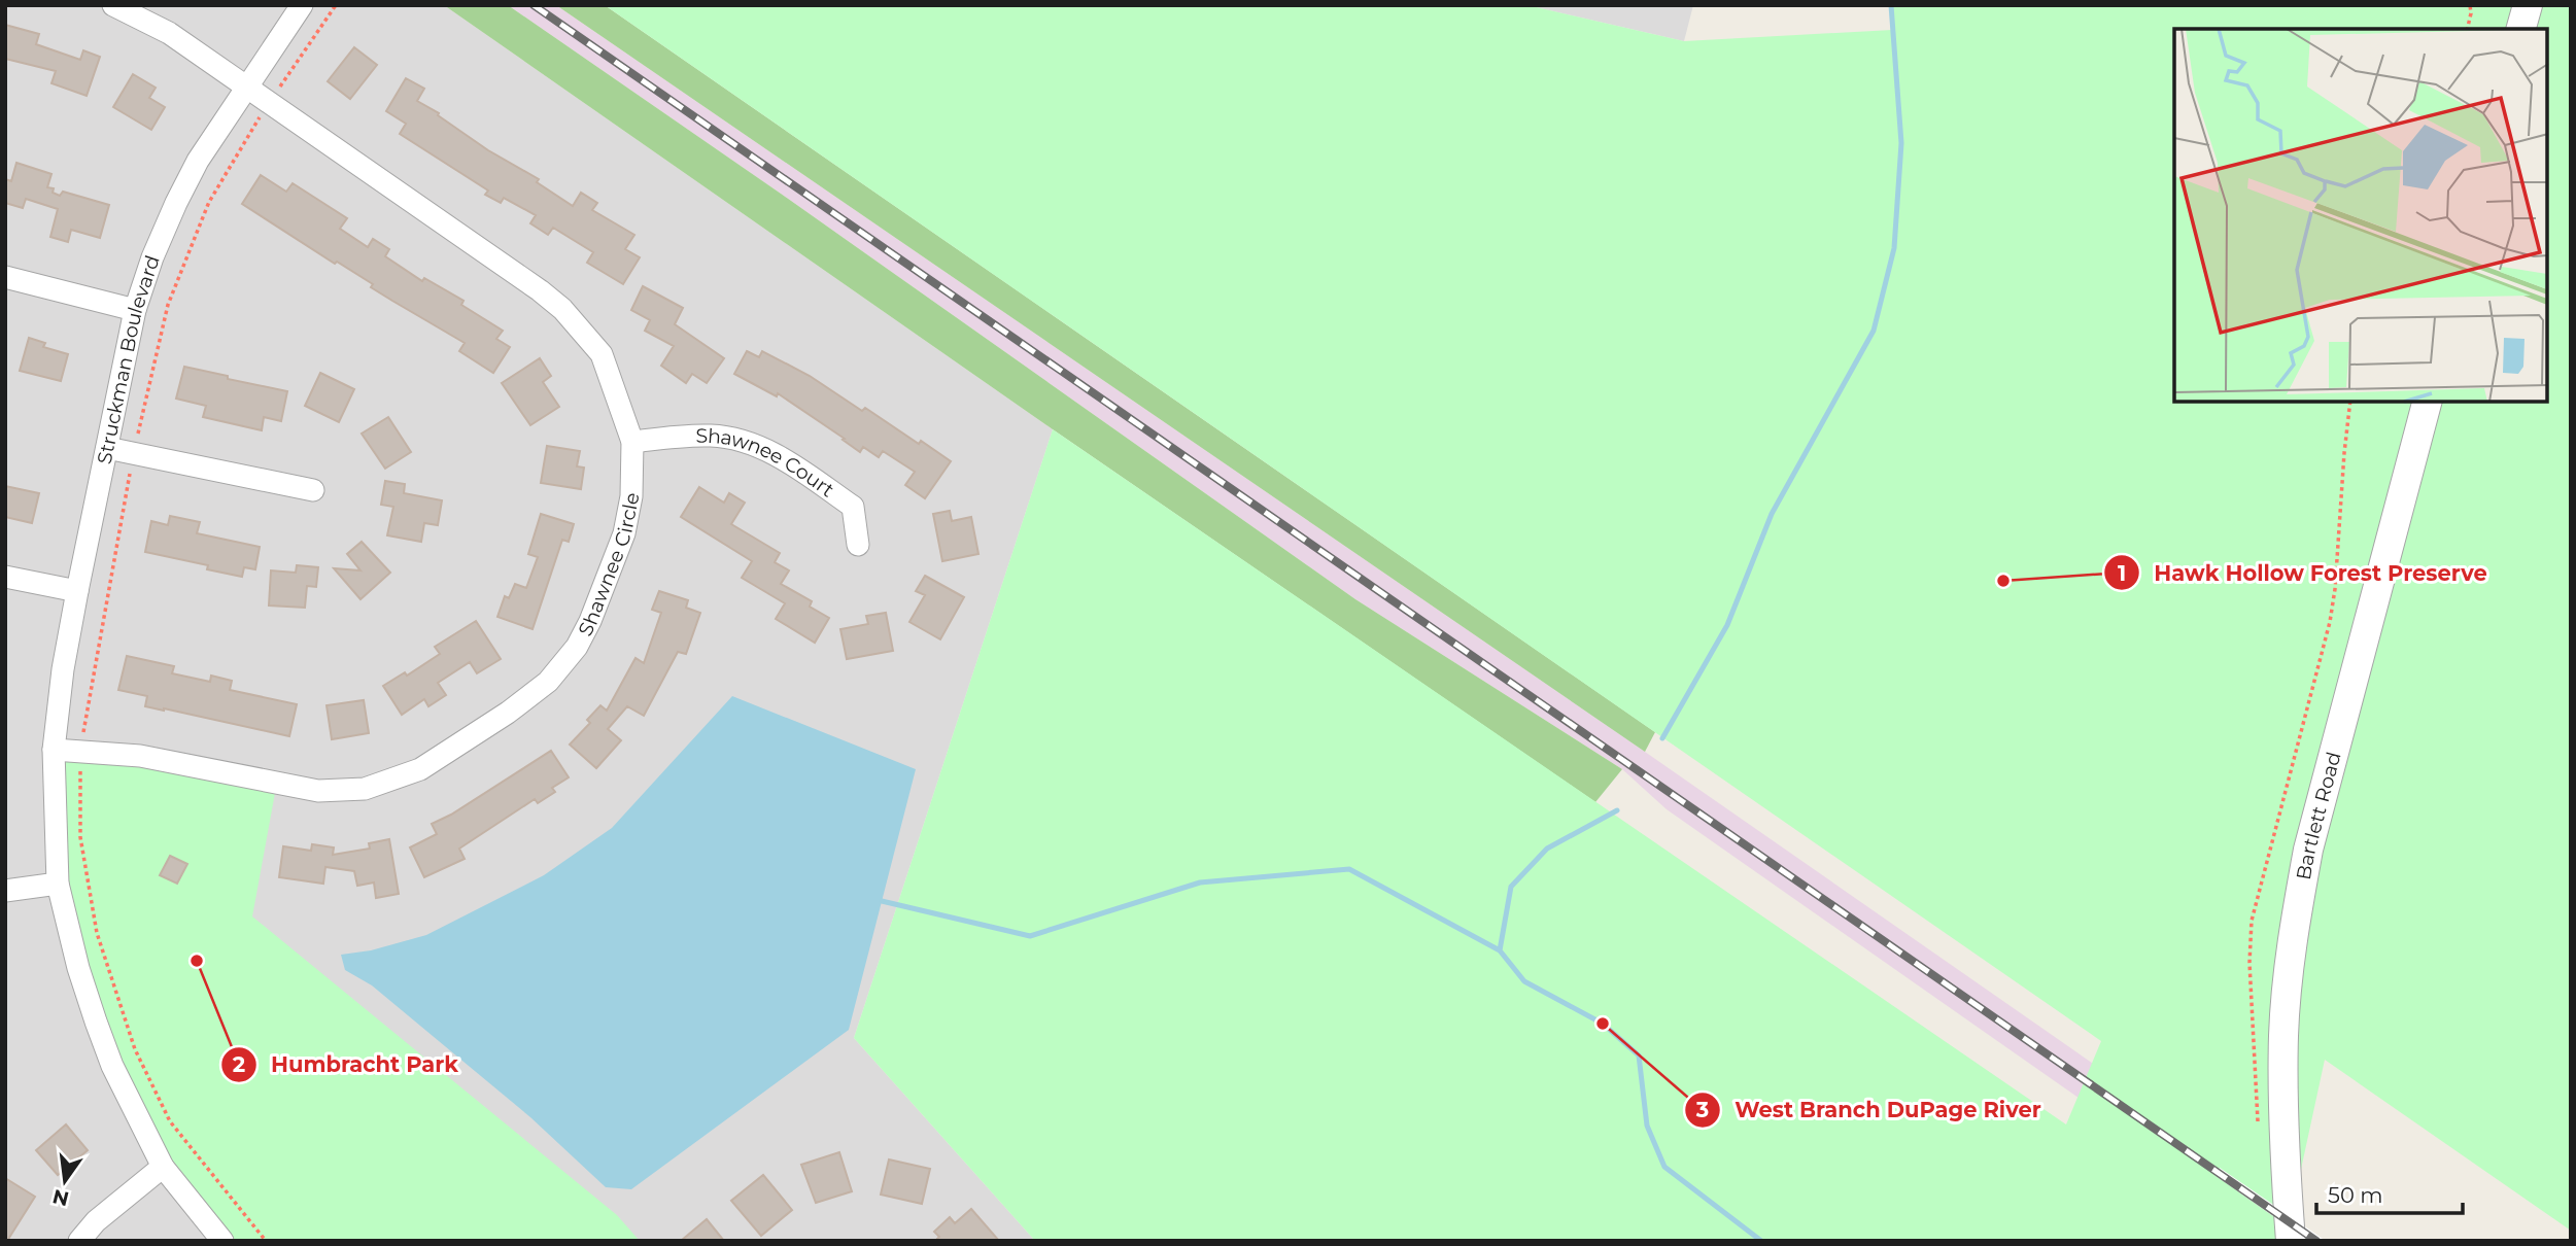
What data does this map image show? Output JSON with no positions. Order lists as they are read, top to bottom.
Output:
{
  "streets": {
    "street": [
      "Struckman Boulevard",
      "Shawnee Court",
      "Shawnee Circle",
      "Bartlett Road"
    ]
  },
  "crossings": [
    ["Struckman Boulevard", "Shawnee Circle"],
    ["Shawnee Court", "Shawnee Circle"]
  ],
  "places": ["Hawk Hollow Forest Preserve", "Humbracht Park", "West Branch DuPage River"],
  "scale_bar": "50 m",
  "north": "bottom"
}
